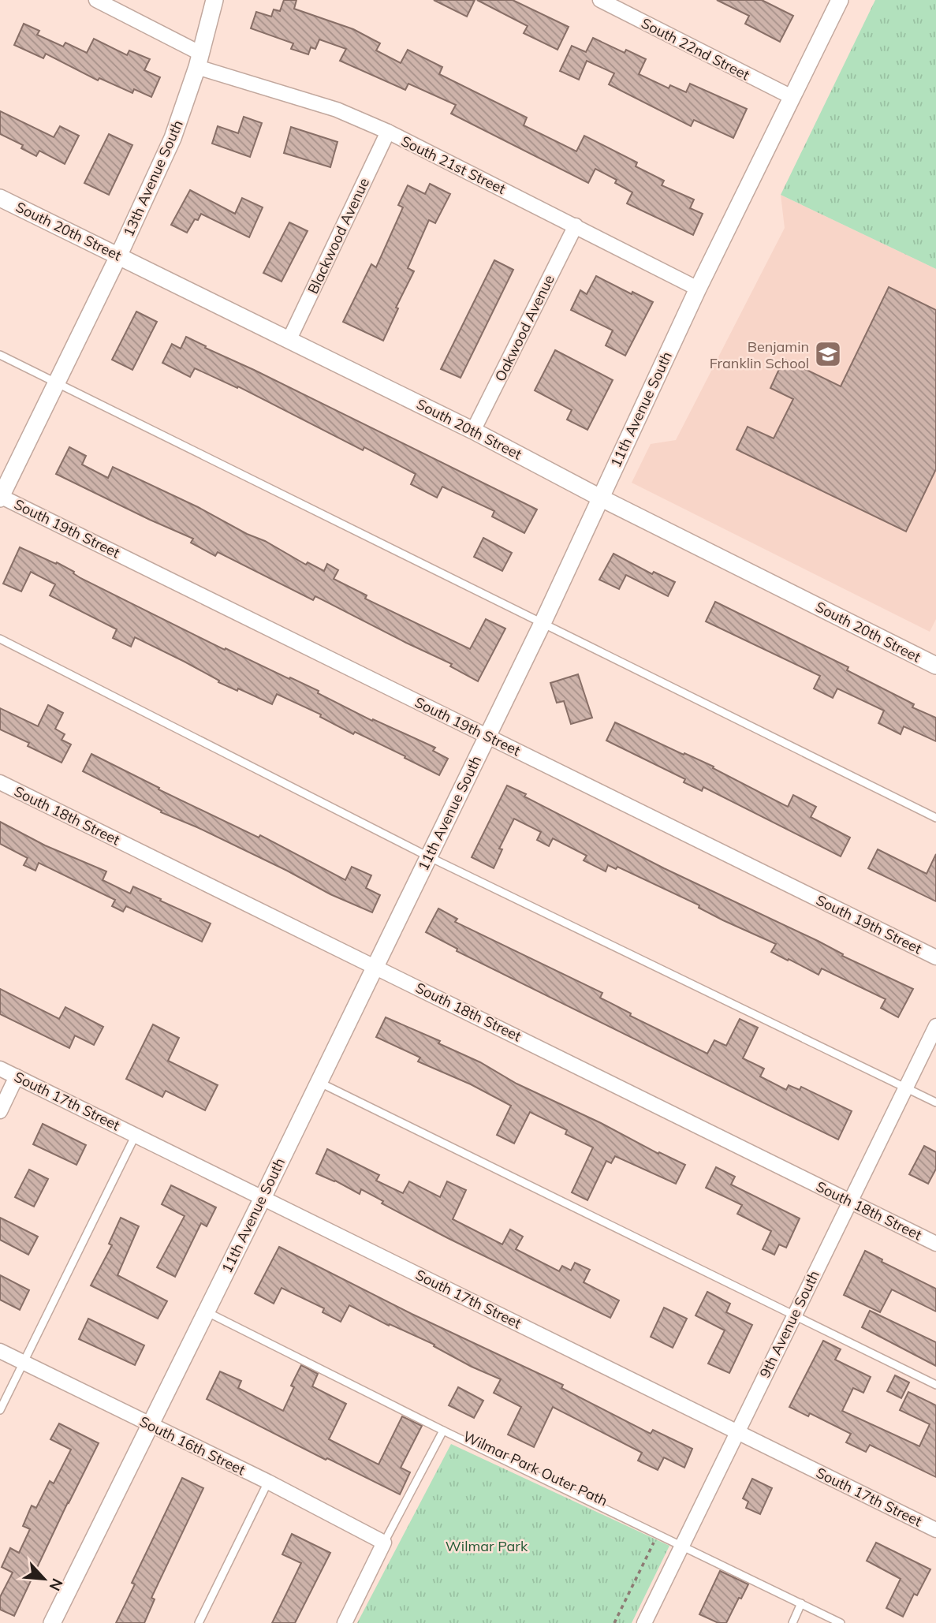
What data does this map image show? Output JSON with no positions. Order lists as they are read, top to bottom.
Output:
{
  "streets": {
    "street": [
      "South 22nd Street",
      "South 21st Street",
      "13th Avenue South",
      "South 20th Street",
      "Blackwood Avenue",
      "Oakwood Avenue",
      "11th Avenue South",
      "South 19th Street",
      "South 18th Street",
      "South 17th Street",
      "9th Avenue South",
      "South 16th Street"
    ]
  },
  "crossings": [
    ["South 22nd Street", "11th Avenue South"],
    ["South 21st Street", "13th Avenue South"],
    ["South 21st Street", "Blackwood Avenue"],
    ["South 21st Street", "Oakwood Avenue"],
    ["South 21st Street", "11th Avenue South"],
    ["13th Avenue South", "South 20th Street"],
    ["13th Avenue South", "South 19th Street"],
    ["South 20th Street", "Blackwood Avenue"],
    ["South 20th Street", "Oakwood Avenue"],
    ["South 20th Street", "11th Avenue South"],
    ["11th Avenue South", "South 19th Street"],
    ["11th Avenue South", "South 18th Street"],
    ["11th Avenue South", "South 17th Street"],
    ["11th Avenue South", "South 16th Street"],
    ["South 18th Street", "9th Avenue South"],
    ["South 17th Street", "9th Avenue South"]
  ],
  "parks": ["Wilmar Park"],
  "places": {
    "school or university": ["Benjamin Franklin School"]
  },
  "north": "bottom right"
}
